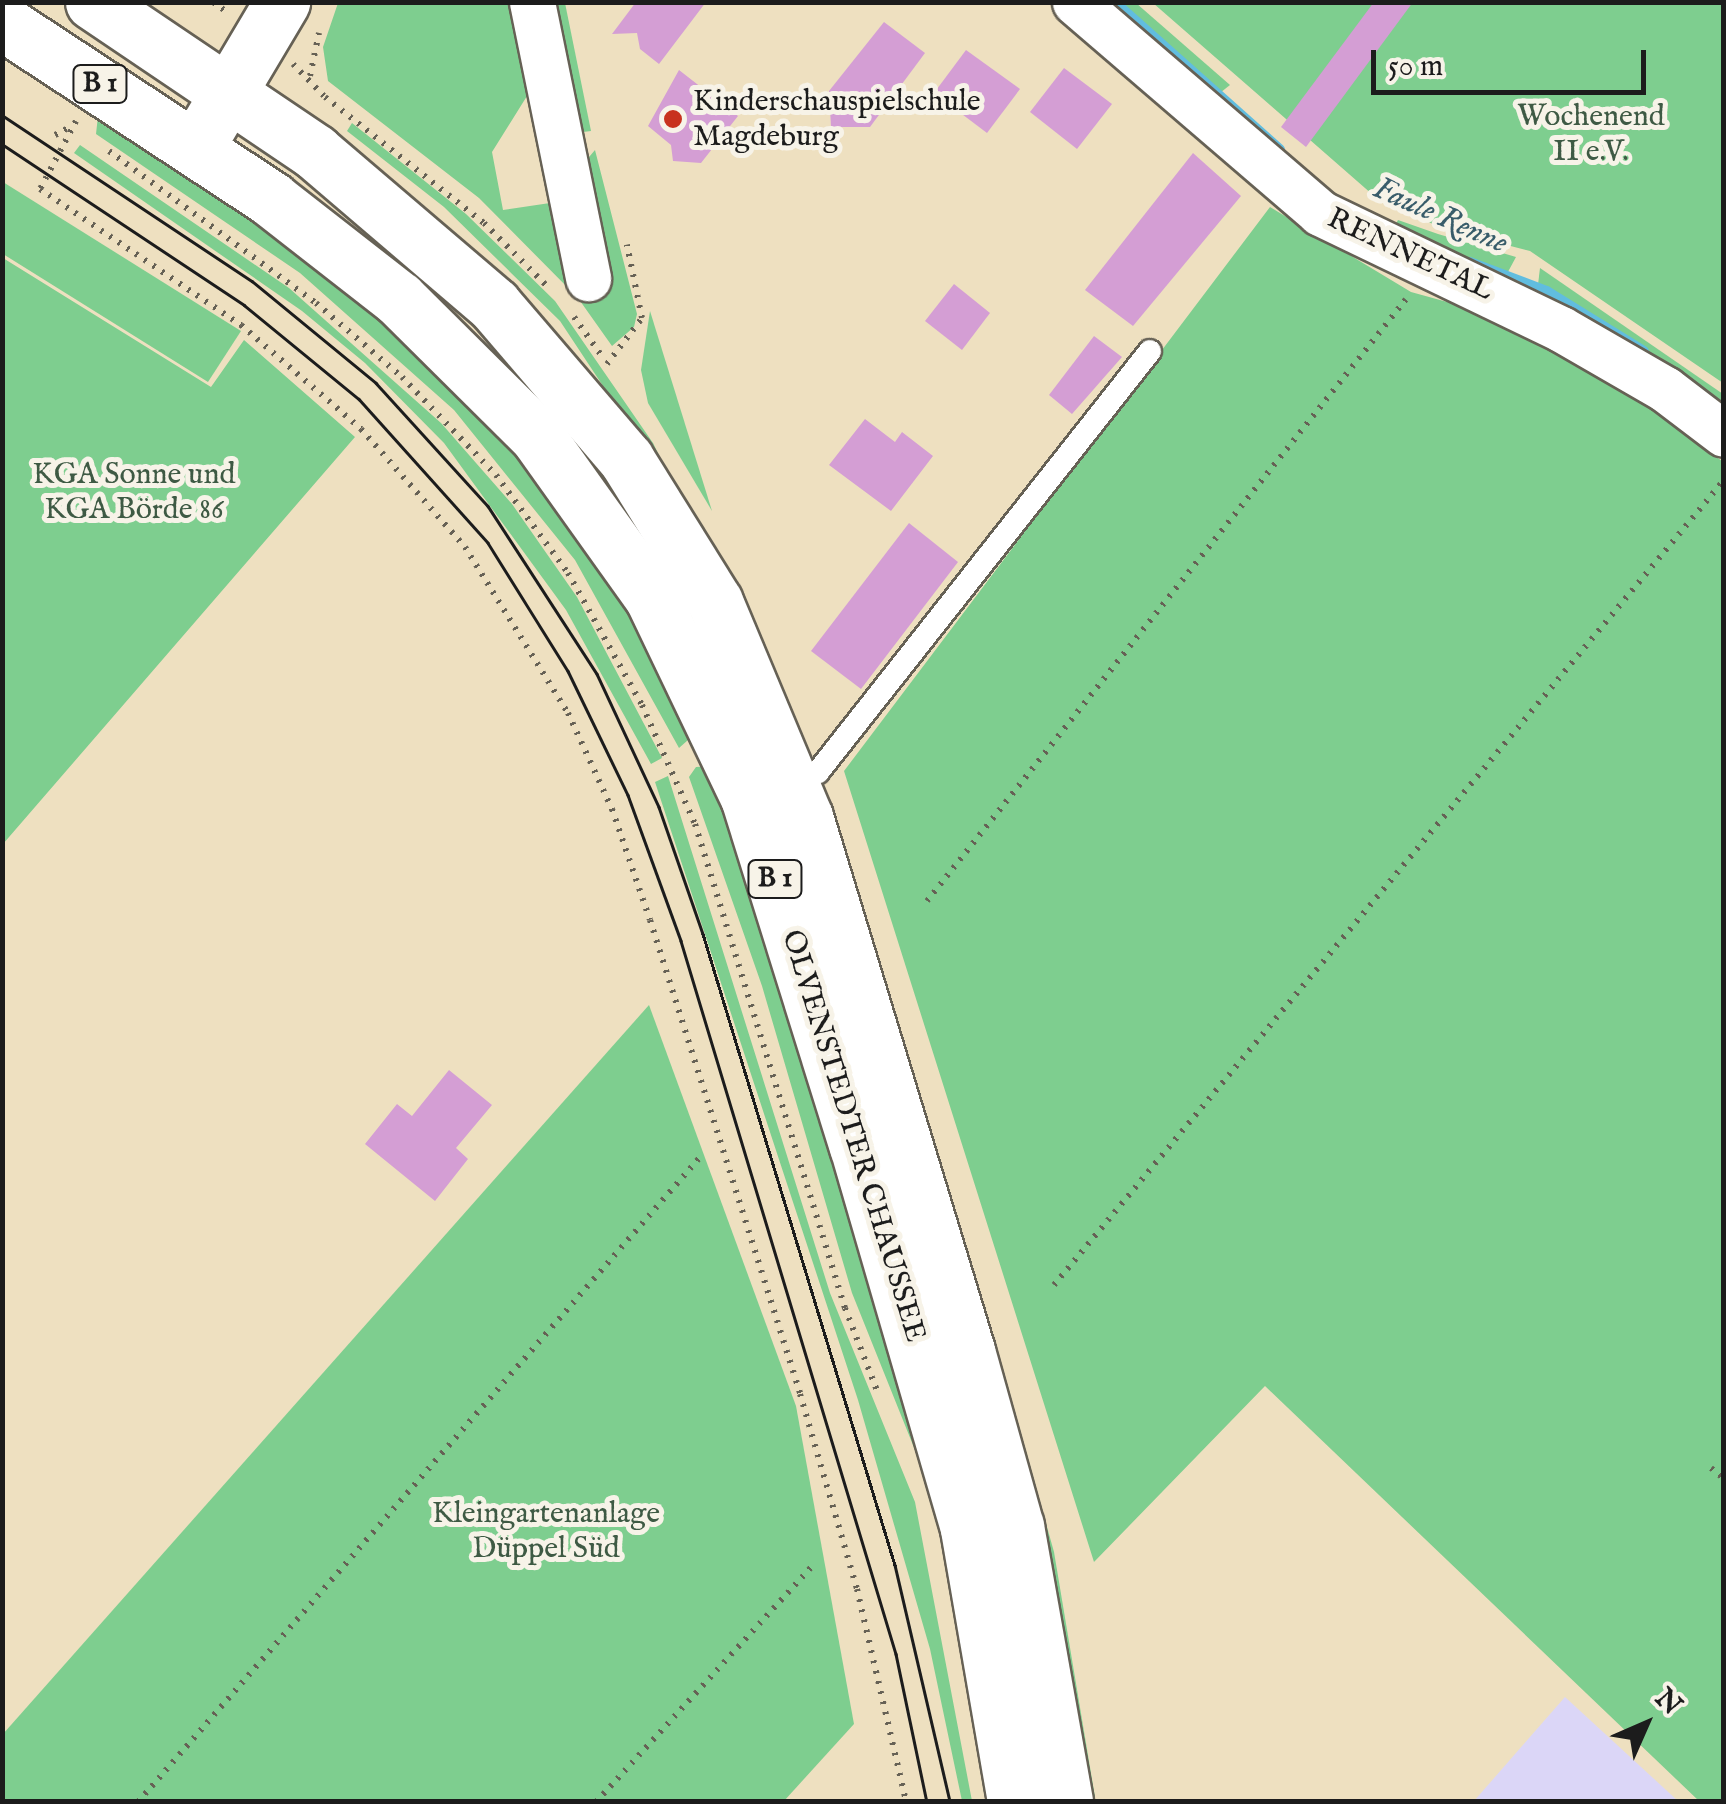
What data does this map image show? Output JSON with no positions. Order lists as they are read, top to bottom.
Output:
{
  "streets": {
    "main road": ["B 1", "OLVENSTEDTER CHAUSSEE"],
    "street": ["RENNETAL"]
  },
  "crossings": [
    ["B 1", "OLVENSTEDTER CHAUSSEE"]
  ],
  "water": ["Faule Renne"],
  "parks": ["Wochenend II e.V.", "KGA Sonne und KGA Börde 86", "Kleingartenanlage Düppel Süd"],
  "places": ["Kinderschauspielschule Magdeburg"],
  "scale_bar": "50 m",
  "north": "top right"
}
